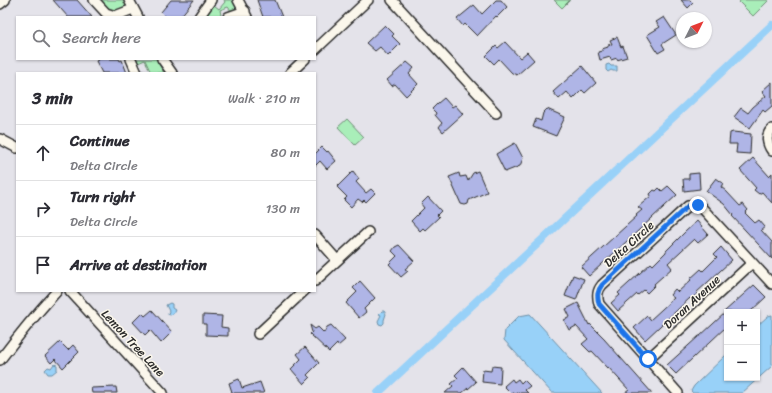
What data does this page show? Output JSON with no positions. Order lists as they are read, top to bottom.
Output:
{
  "streets": {
    "street": ["Delta Circle", "Doran Avenue", "Lemon Tree Lane"]
  },
  "crossings": [
    ["Delta Circle", "Doran Avenue"]
  ],
  "north": "top right",
  "page": {
    "search": "Search here",
    "heading": ["3 min", "Walk · 210 m"],
    "list": [
      ["Continue", "Delta Circle", "80 m"],
      ["Turn right", "Delta Circle", "130 m"],
      "Arrive at destination"
    ],
    "map_buttons": ["+", "−"]
  }
}
